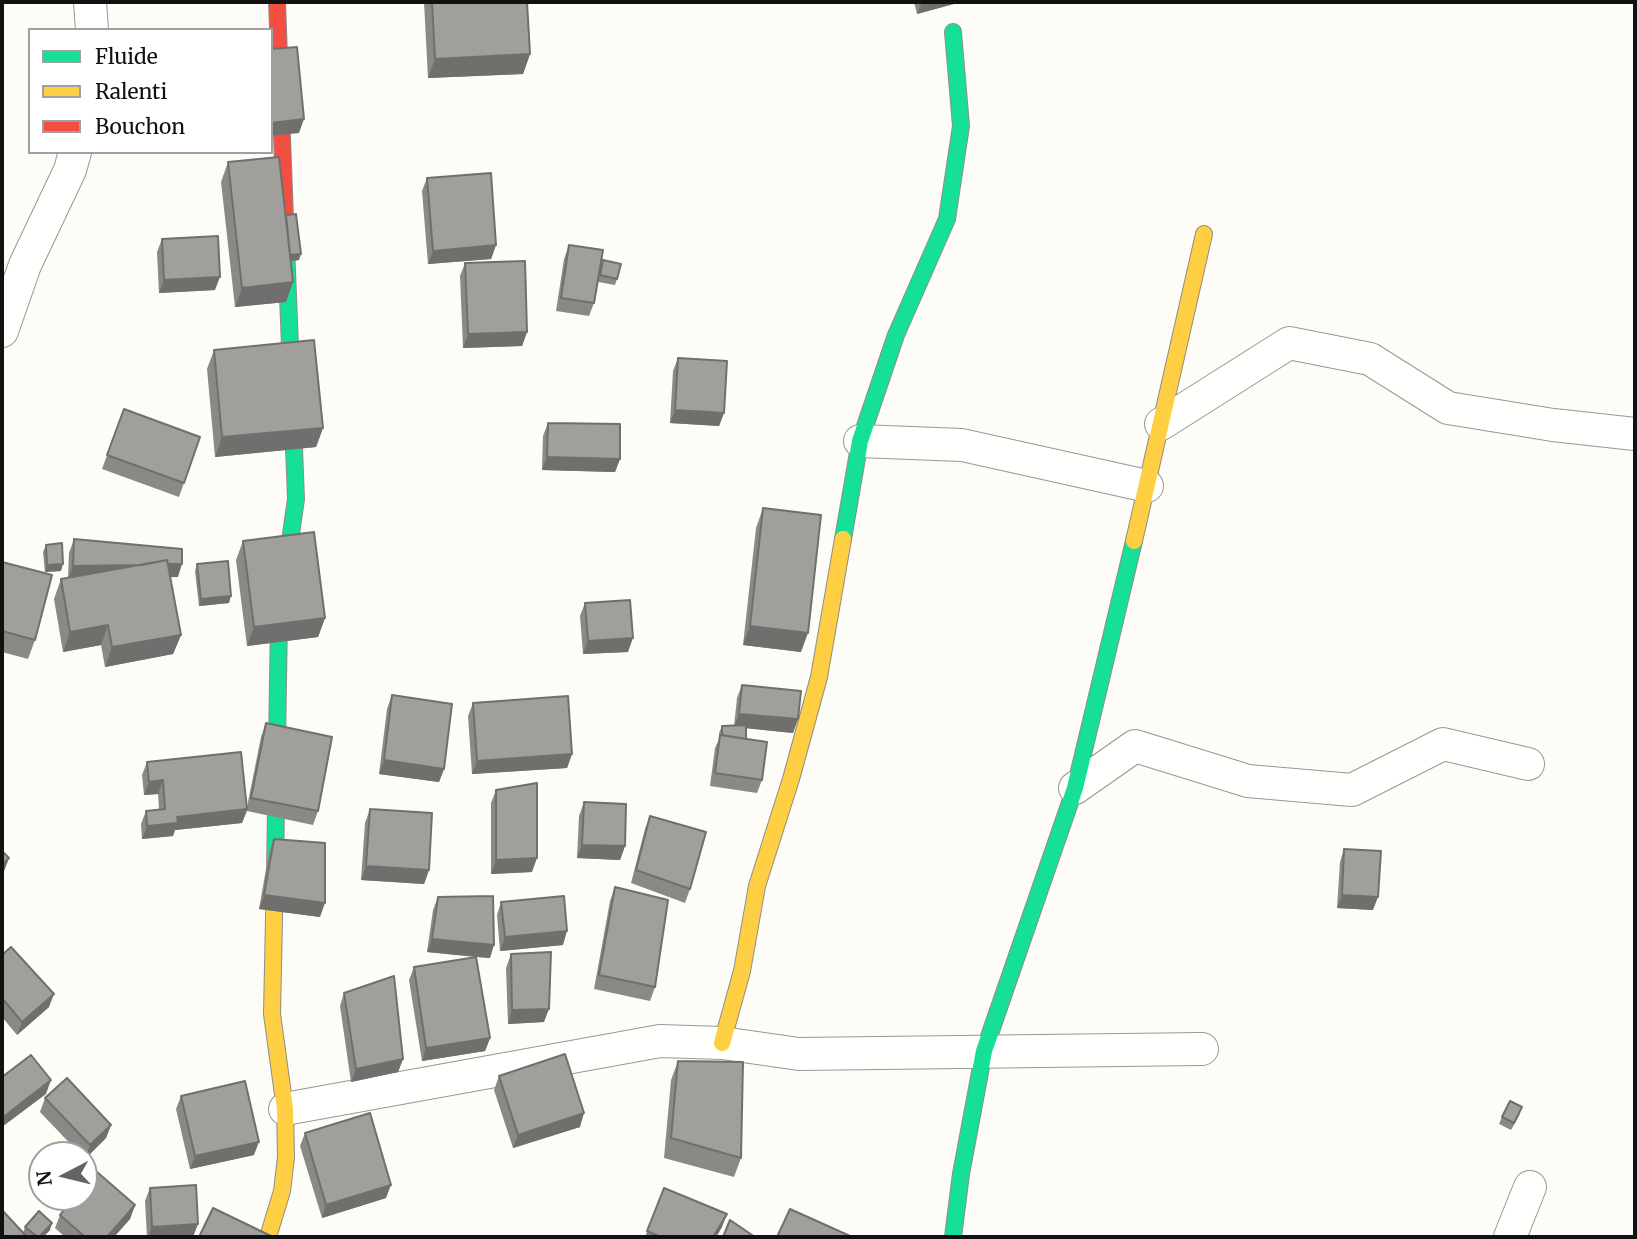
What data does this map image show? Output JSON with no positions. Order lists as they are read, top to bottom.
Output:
{
  "legend": ["Fluide", "Ralenti", "Bouchon"],
  "north": "left"
}
